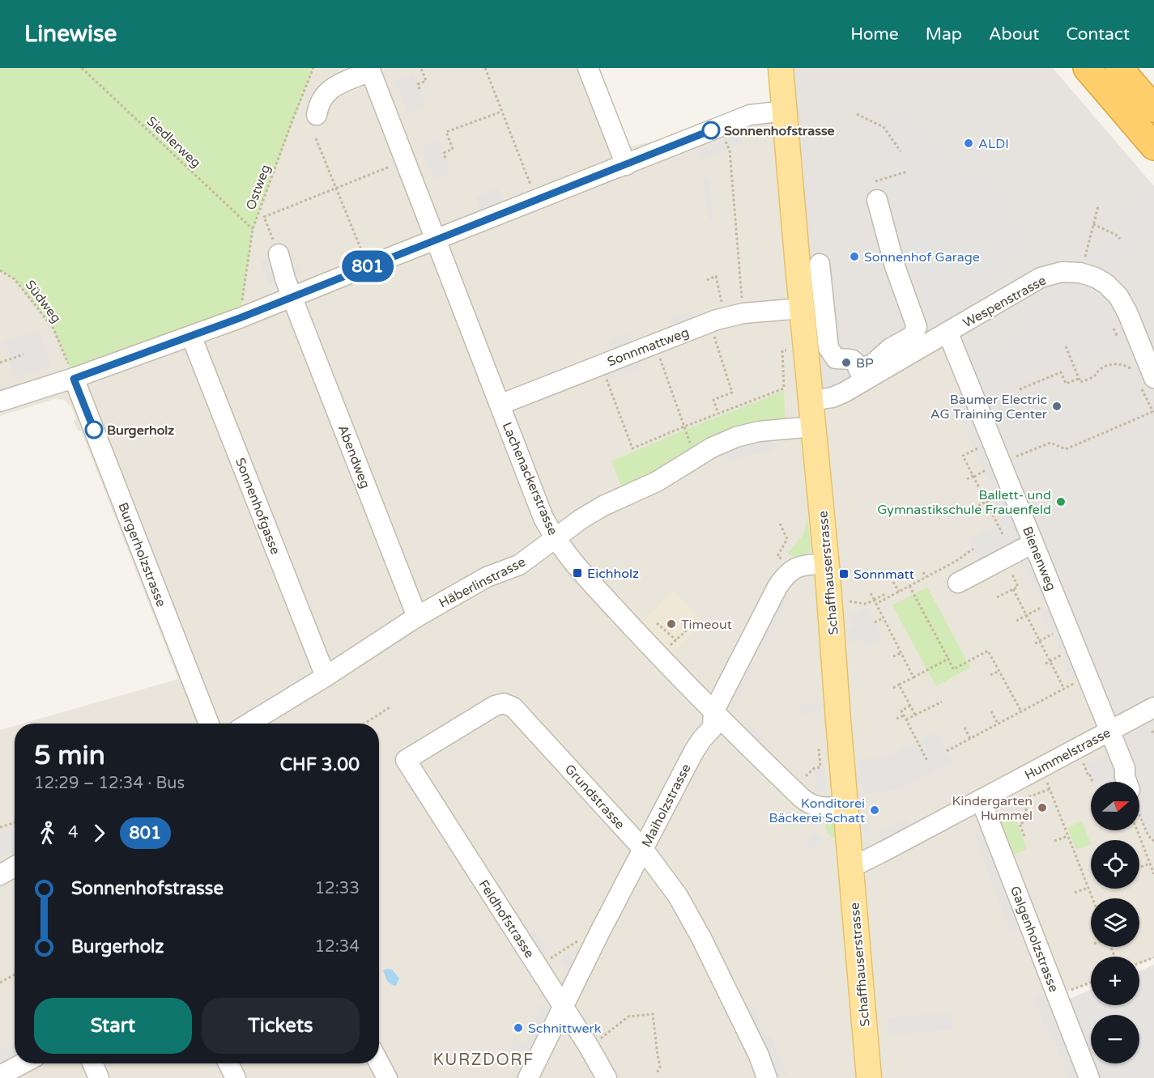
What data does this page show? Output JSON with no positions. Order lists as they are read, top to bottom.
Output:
{
  "streets": {
    "main road": ["Schaffhauserstrasse"],
    "street": [
      "Wespenstrasse",
      "Sonnmattweg",
      "Abendweg",
      "Lachenackerstrasse",
      "Sonnenhofgasse",
      "Burgerholzstrasse",
      "Bienenweg",
      "Häberlinstrasse",
      "Hummelstrasse",
      "Grundstrasse",
      "Maiholzstrasse",
      "Feldhofstrasse",
      "Galgenholzstrasse"
    ],
    "path": ["Siedlerweg", "Ostweg", "Südweg"]
  },
  "crossings": [
    ["Siedlerweg", "Ostweg"],
    ["Südweg", "Burgerholzstrasse"],
    ["Wespenstrasse", "Bienenweg"],
    ["Wespenstrasse", "Schaffhauserstrasse"],
    ["Sonnmattweg", "Lachenackerstrasse"],
    ["Sonnmattweg", "Schaffhauserstrasse"],
    ["Abendweg", "Häberlinstrasse"],
    ["Lachenackerstrasse", "Schaffhauserstrasse"],
    ["Lachenackerstrasse", "Häberlinstrasse"],
    ["Lachenackerstrasse", "Maiholzstrasse"],
    ["Sonnenhofgasse", "Häberlinstrasse"],
    ["Bienenweg", "Hummelstrasse"],
    ["Schaffhauserstrasse", "Häberlinstrasse"],
    ["Schaffhauserstrasse", "Hummelstrasse"],
    ["Hummelstrasse", "Galgenholzstrasse"],
    ["Grundstrasse", "Maiholzstrasse"],
    ["Grundstrasse", "Feldhofstrasse"],
    ["Maiholzstrasse", "Feldhofstrasse"]
  ],
  "districts": ["KURZDORF"],
  "places": {
    "other": [
      "Sonnenhofstrasse",
      "ALDI",
      "Sonnenhof Garage",
      "BP",
      "Baumer Electric AG Training Center",
      "Burgerholz",
      "Ballett- und Gymnastikschule Frauenfeld",
      "Timeout",
      "Kindergarten Hummel",
      "Konditorei Bäckerei Schatt",
      "Schnittwerk"
    ],
    "transit": ["Eichholz", "Sonnmatt"]
  },
  "lines": ["bus line 801"],
  "north": "right",
  "page": {
    "header": "Linewise",
    "nav": [
      "Home",
      "Map",
      "About",
      "Contact"
    ],
    "on_map": "801",
    "heading": ["5 min", "12:29 – 12:34 · Bus", "CHF 3.00"],
    "map_buttons": ["+", "−"],
    "legs": ["4", "801"],
    "list": [
      {
        "name": "Sonnenhofstrasse",
        "value": "12:33"
      },
      {
        "name": "Burgerholz",
        "value": "12:34"
      }
    ],
    "buttons": ["Start", "Tickets"]
  }
}
